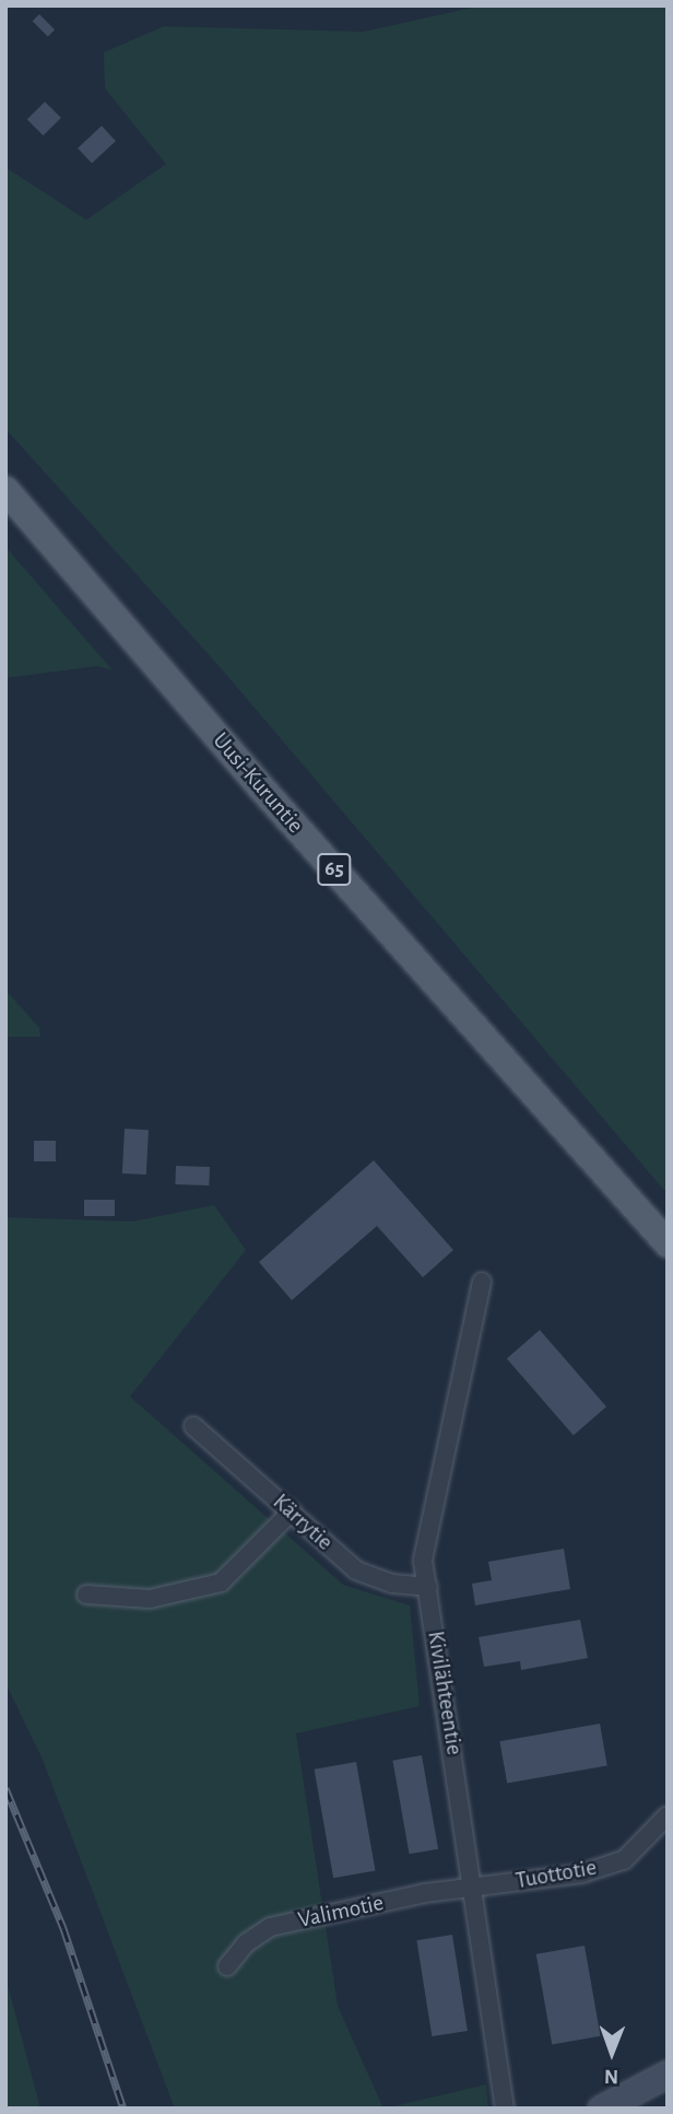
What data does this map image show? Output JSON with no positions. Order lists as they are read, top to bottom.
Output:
{
  "streets": {
    "main road": ["Uusi-Kuruntie", "65"],
    "street": [
      "Kärrytie",
      "Kivilähteentie",
      "Tuottotie",
      "Valimotie"
    ]
  },
  "crossings": [
    ["Kärrytie", "Kivilähteentie"],
    ["Kivilähteentie", "Tuottotie"],
    ["Kivilähteentie", "Valimotie"],
    ["Tuottotie", "Valimotie"]
  ],
  "north": "bottom"
}
